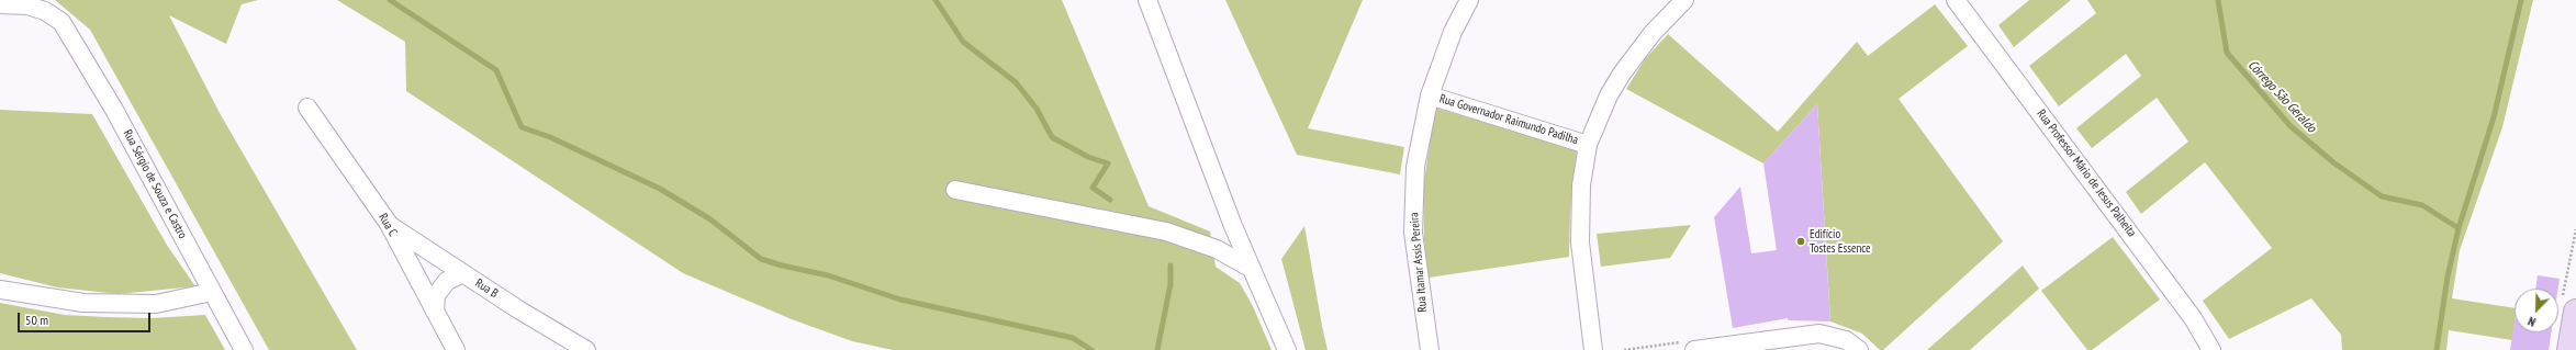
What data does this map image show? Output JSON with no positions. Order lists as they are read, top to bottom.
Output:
{
  "streets": {
    "street": [
      "Rua Governador Raimundo Padilha",
      "Rua Professor Mário de Jesus Palheita",
      "Rua Sérgio de Souza e Castro",
      "Rua C",
      "Rua Itamar Assis Pereira",
      "Rua B"
    ]
  },
  "crossings": [
    ["Rua Governador Raimundo Padilha", "Rua Itamar Assis Pereira"],
    ["Rua C", "Rua B"]
  ],
  "water": ["Córrego São Geraldo"],
  "places": ["Edifício Tostes Essence"],
  "scale_bar": "50 m",
  "north": "bottom left"
}
